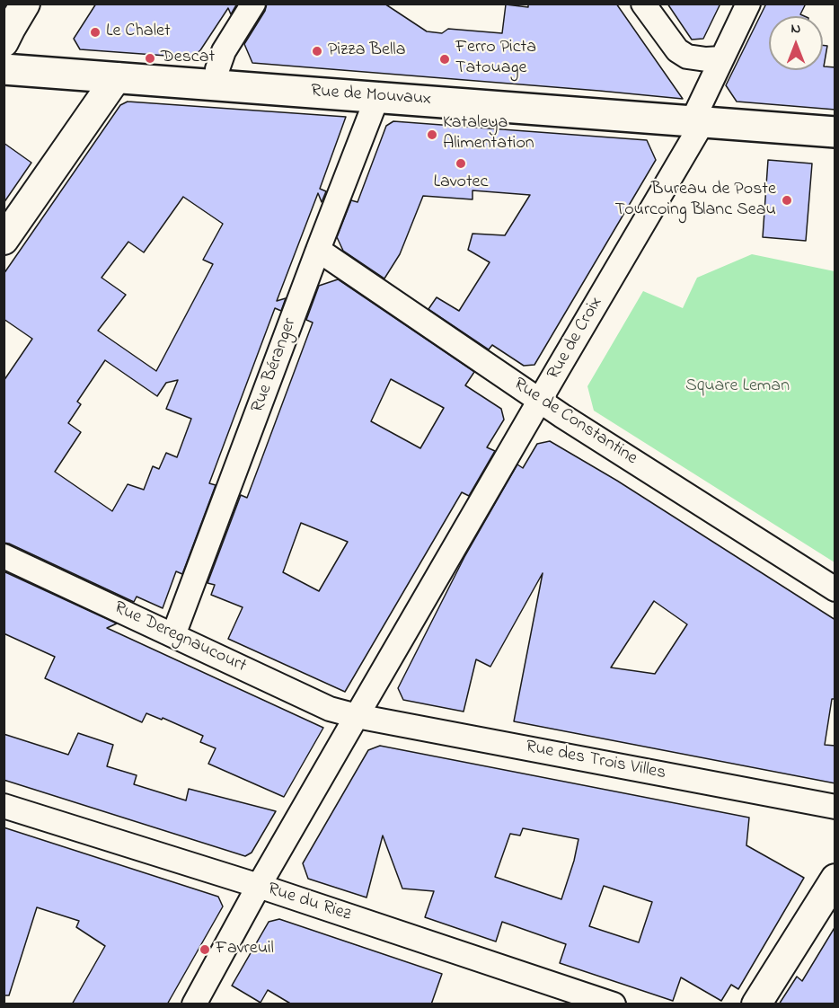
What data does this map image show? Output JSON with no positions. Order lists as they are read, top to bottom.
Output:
{
  "streets": {
    "main road": ["Rue de Mouvaux"],
    "street": [
      "Rue de Croix",
      "Rue Béranger",
      "Rue de Constantine",
      "Rue Deregnaucourt",
      "Rue des Trois Villes",
      "Rue du Riez"
    ]
  },
  "crossings": [
    ["Rue de Mouvaux", "Rue de Croix"],
    ["Rue de Mouvaux", "Rue Béranger"],
    ["Rue de Croix", "Rue de Constantine"],
    ["Rue de Croix", "Rue Deregnaucourt"],
    ["Rue de Croix", "Rue des Trois Villes"],
    ["Rue de Croix", "Rue du Riez"],
    ["Rue Béranger", "Rue de Constantine"],
    ["Rue Béranger", "Rue Deregnaucourt"],
    ["Rue Deregnaucourt", "Rue des Trois Villes"]
  ],
  "parks": ["Square Leman"],
  "places": [
    "Le Chalet",
    "Pizza Bella",
    "Descat",
    "Ferro Picta Tatouage",
    "Kataleya Alimentation",
    "Lavotec",
    "Bureau de Poste Tourcoing Blanc Seau",
    "Favreuil"
  ],
  "north": "top"
}
